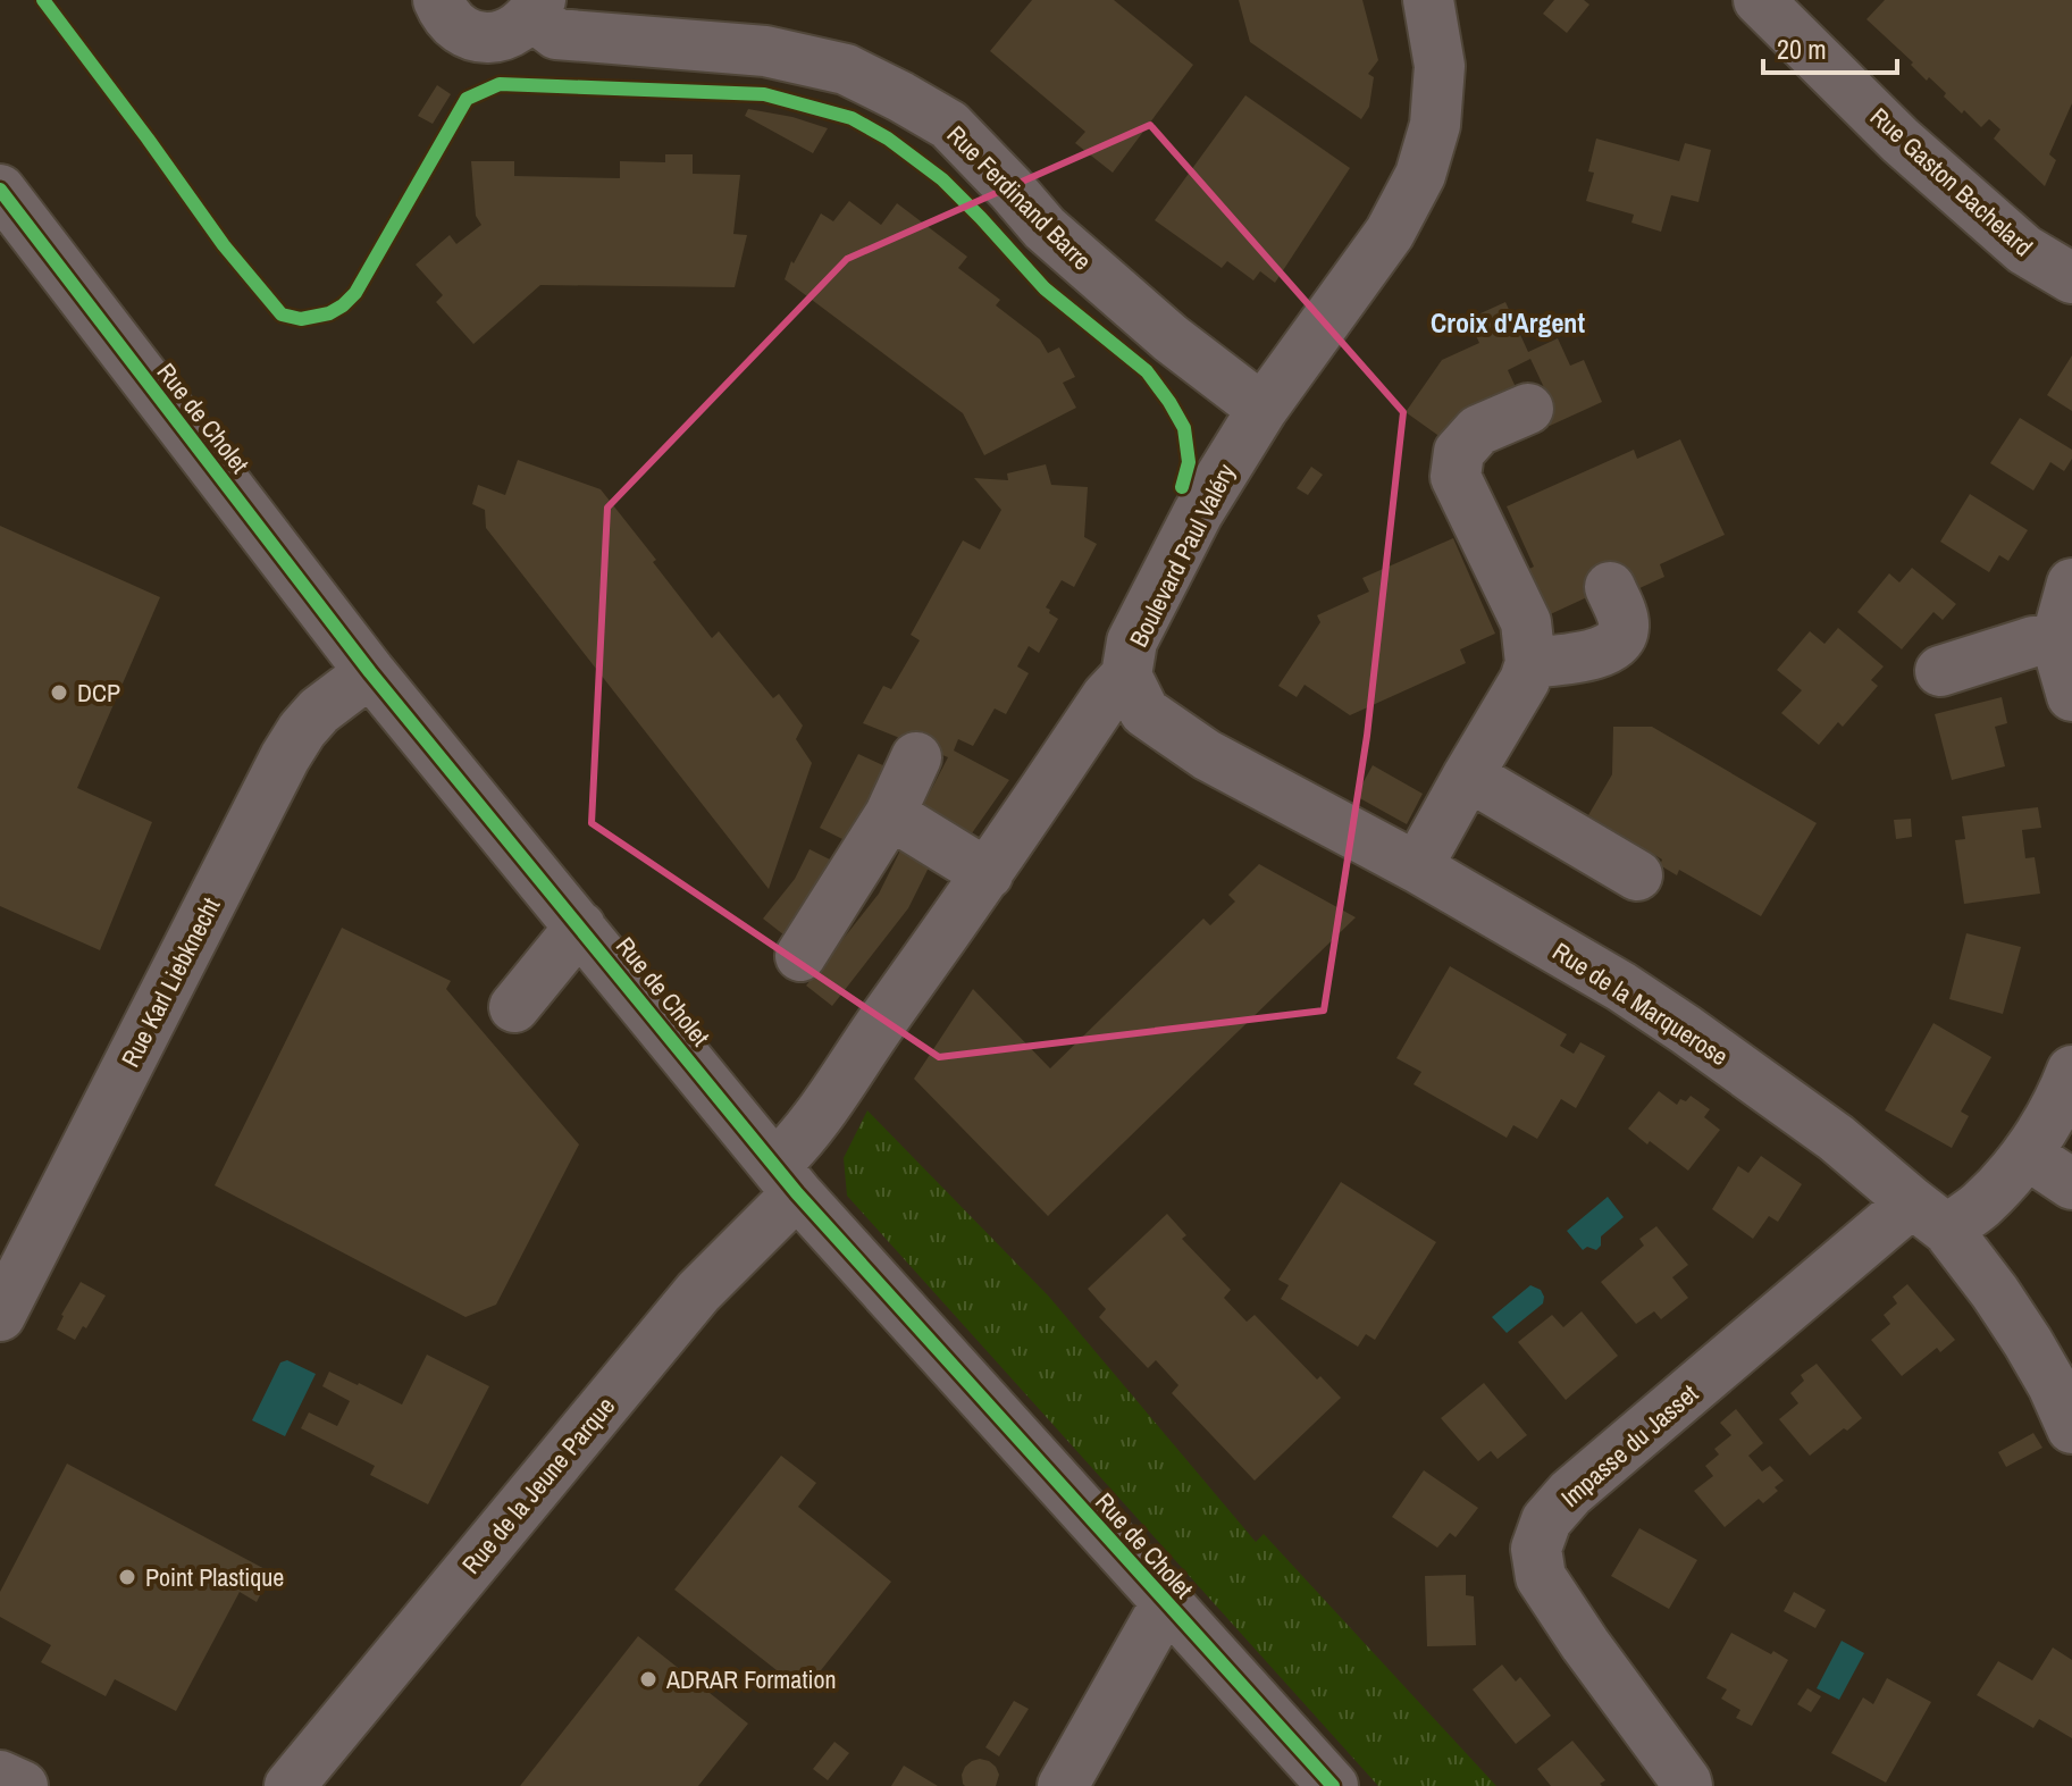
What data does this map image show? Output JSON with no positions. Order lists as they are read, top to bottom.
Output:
{
  "streets": {
    "street": [
      "Rue Gaston Bachelard",
      "Rue Ferdinand Barre",
      "Rue de Cholet",
      "Boulevard Paul Valéry",
      "Rue Karl Liebknecht",
      "Rue de la Marquerose",
      "Impasse du Jasset",
      "Rue de la Jeune Parque"
    ]
  },
  "crossings": [
    ["Rue Ferdinand Barre", "Boulevard Paul Valéry"],
    ["Rue de Cholet", "Boulevard Paul Valéry"],
    ["Rue de Cholet", "Rue Karl Liebknecht"],
    ["Rue de Cholet", "Rue de la Jeune Parque"],
    ["Boulevard Paul Valéry", "Rue de la Marquerose"],
    ["Boulevard Paul Valéry", "Rue de la Jeune Parque"],
    ["Rue de la Marquerose", "Impasse du Jasset"]
  ],
  "districts": ["Croix d'Argent"],
  "places": ["DCP", "Point Plastique", "ADRAR Formation"],
  "scale_bar": "20 m"
}
